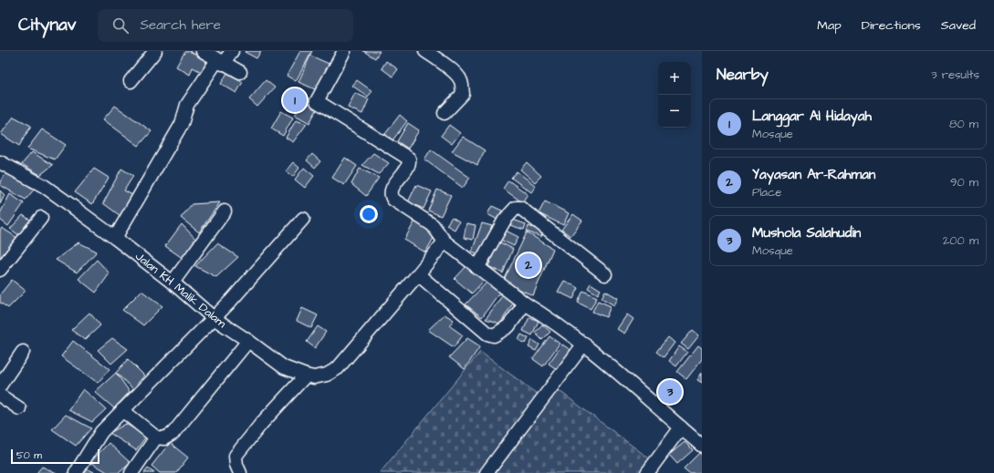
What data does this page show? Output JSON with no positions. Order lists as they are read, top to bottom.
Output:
{
  "streets": {
    "street": ["Jalan KH Malik Dalam"]
  },
  "scale_bar": "50 m",
  "page": {
    "header": "Citynav",
    "search": "Search here",
    "nav": ["Map", "Directions", "Saved"],
    "heading": ["Nearby", "3 results"],
    "map_buttons": ["+", "−"],
    "pins": ["1", "2", "3"],
    "list": [
      {
        "mark": "1",
        "name": "Langgar Al Hidayah",
        "note": "Mosque",
        "value": "80 m"
      },
      {
        "mark": "2",
        "name": "Yayasan Ar-Rahman",
        "note": "Place",
        "value": "90 m"
      },
      {
        "mark": "3",
        "name": "Mushola Salahudin",
        "note": "Mosque",
        "value": "200 m"
      }
    ],
    "scale": "50 m"
  }
}
